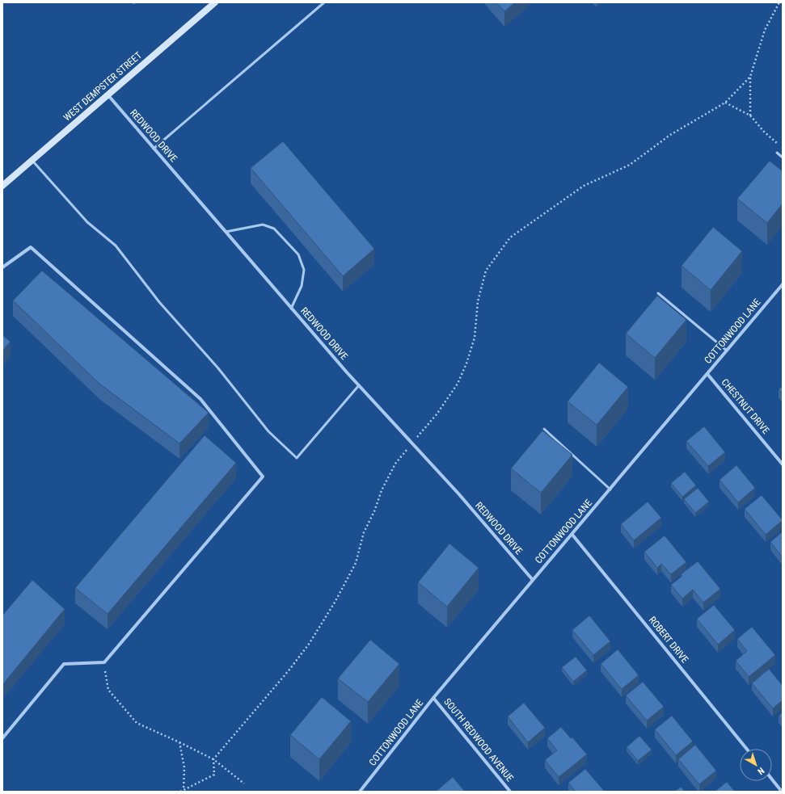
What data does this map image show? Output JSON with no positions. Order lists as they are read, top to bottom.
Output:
{
  "streets": {
    "main road": ["WEST DEMPSTER STREET"],
    "street": [
      "REDWOOD DRIVE",
      "COTTONWOOD LANE",
      "CHESTNUT DRIVE",
      "ROBERT DRIVE",
      "SOUTH REDWOOD AVENUE"
    ]
  },
  "crossings": [
    ["WEST DEMPSTER STREET", "REDWOOD DRIVE"],
    ["REDWOOD DRIVE", "COTTONWOOD LANE"],
    ["COTTONWOOD LANE", "CHESTNUT DRIVE"],
    ["COTTONWOOD LANE", "ROBERT DRIVE"],
    ["COTTONWOOD LANE", "SOUTH REDWOOD AVENUE"]
  ],
  "north": "bottom right"
}
